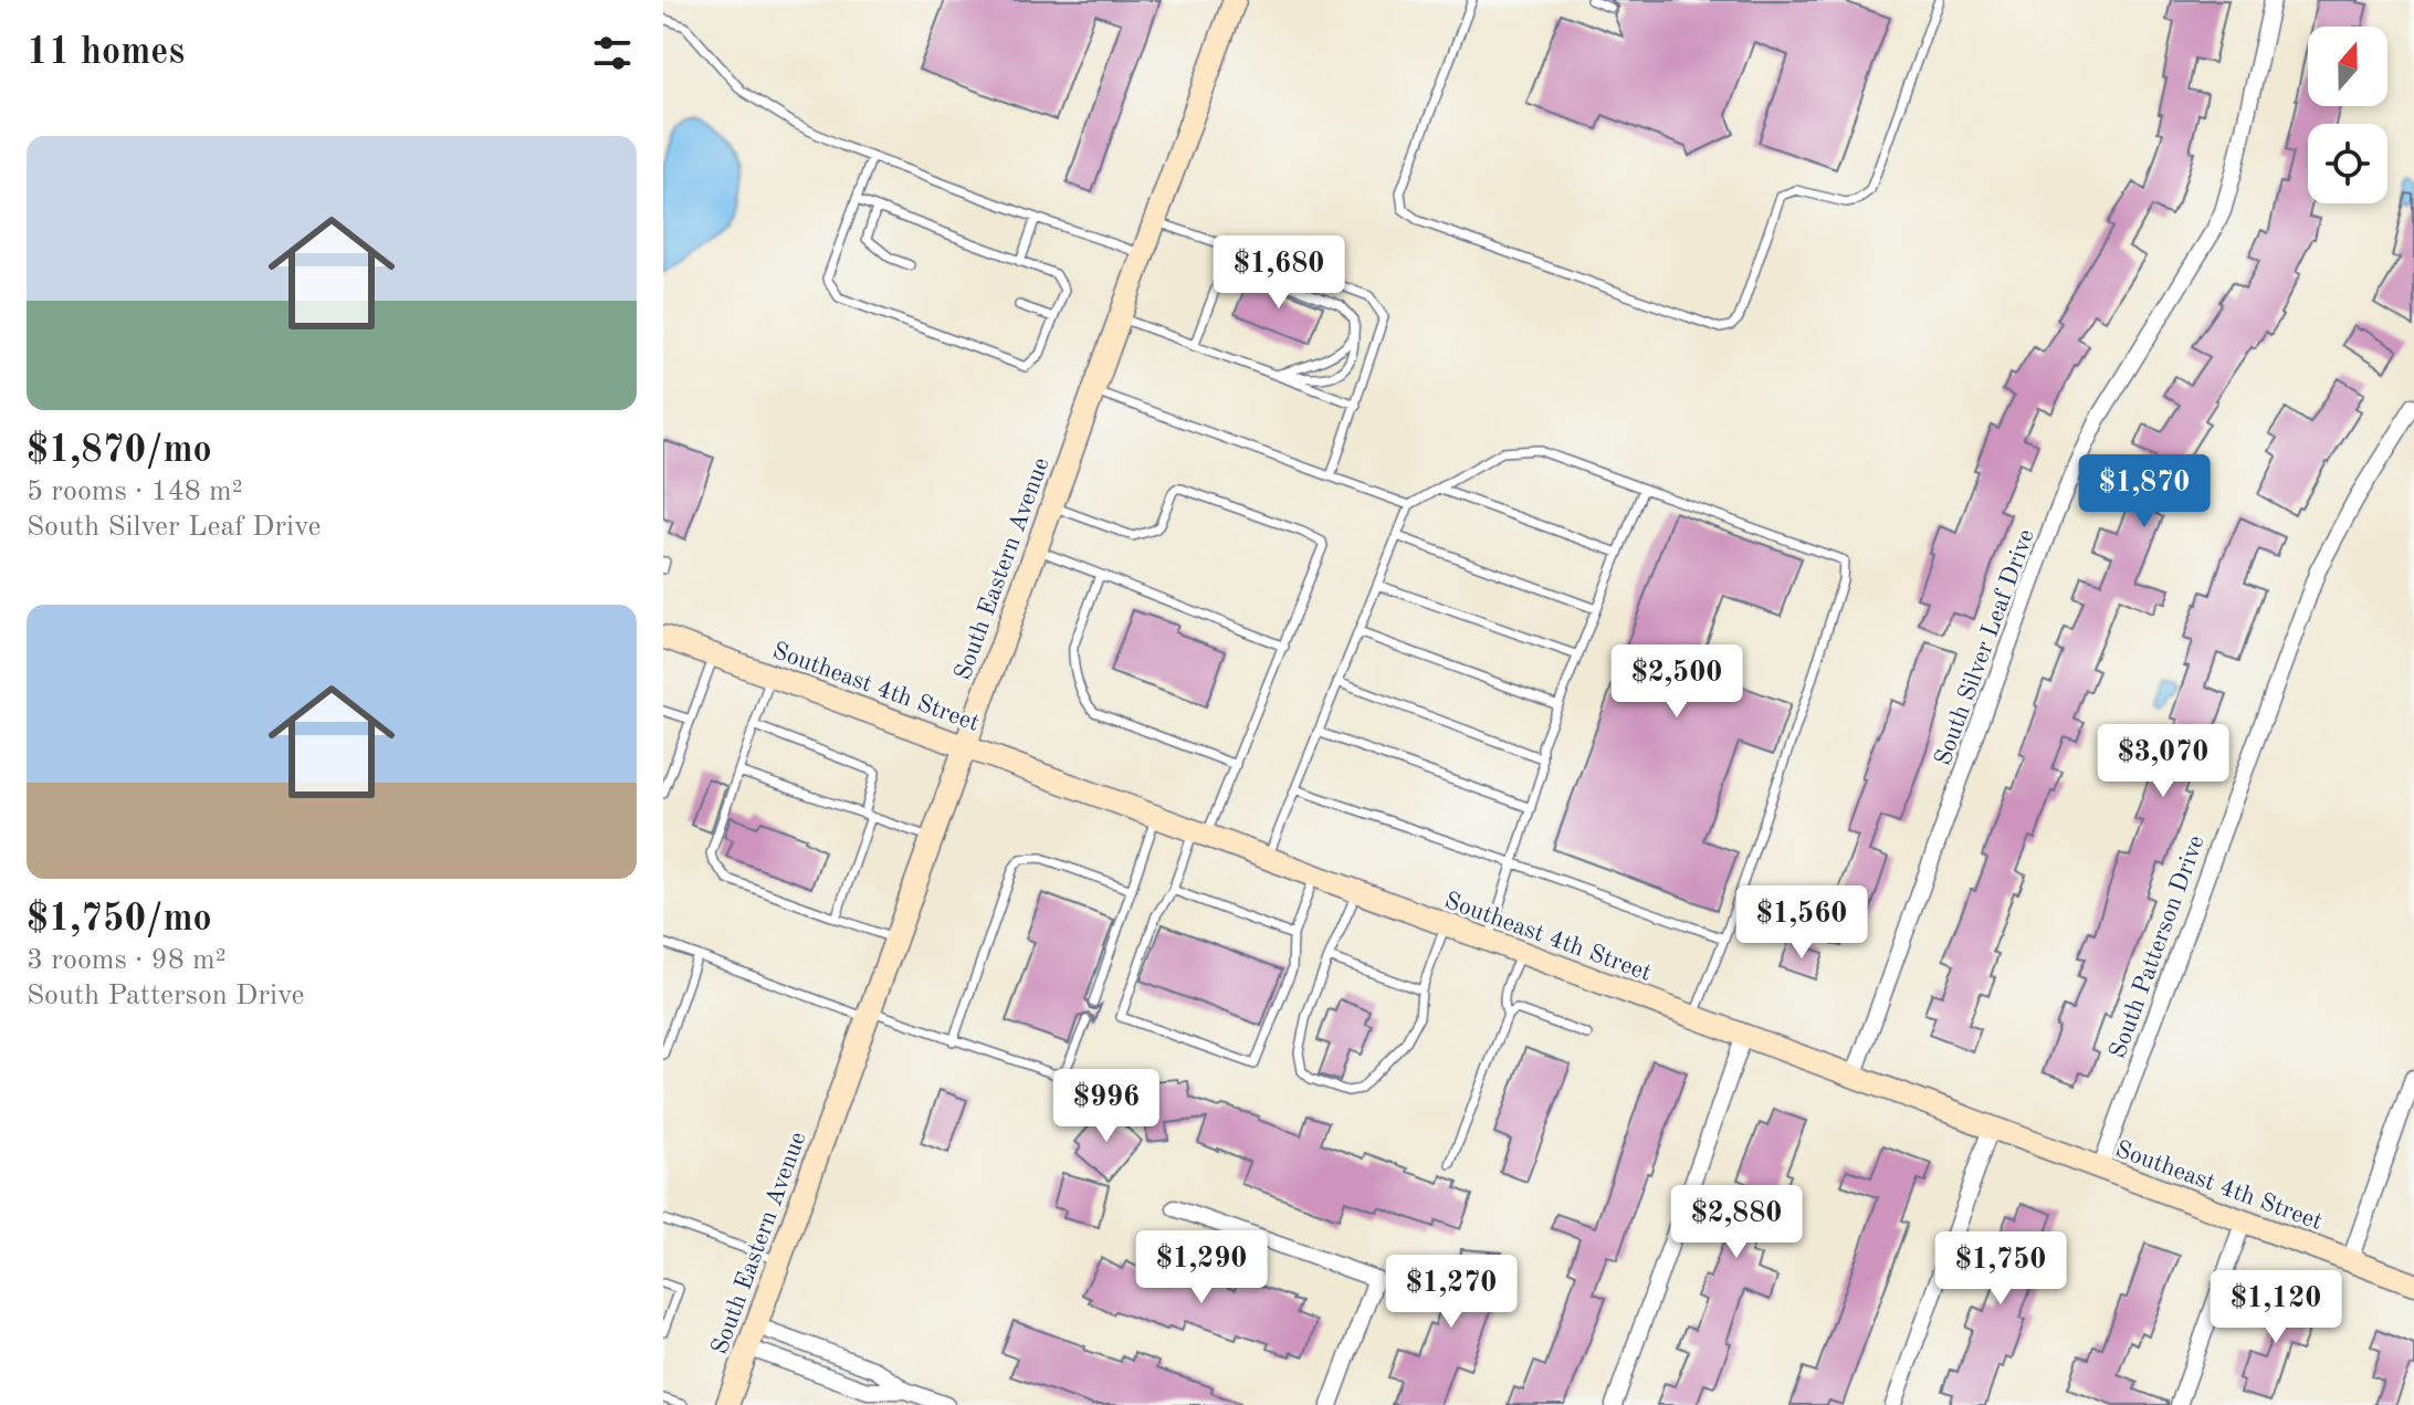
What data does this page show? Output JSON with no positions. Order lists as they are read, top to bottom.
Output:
{
  "streets": {
    "main road": ["South Eastern Avenue", "Southeast 4th Street"],
    "street": ["South Silver Leaf Drive", "South Patterson Drive"]
  },
  "crossings": [
    ["South Eastern Avenue", "Southeast 4th Street"],
    ["South Silver Leaf Drive", "Southeast 4th Street"],
    ["Southeast 4th Street", "South Patterson Drive"]
  ],
  "north": "top",
  "page": {
    "heading": "11 homes",
    "list": [
      {
        "name": "$1,870/mo",
        "note": "5 rooms · 148 m² · South Silver Leaf Drive"
      },
      {
        "name": "$1,750/mo",
        "note": "3 rooms · 98 m² · South Patterson Drive"
      }
    ],
    "price": [
      "$1,680",
      "$1,870",
      "$2,500",
      "$3,070",
      "$1,560",
      "$996",
      "$2,880",
      "$1,290",
      "$1,750",
      "$1,270",
      "$1,120"
    ]
  }
}
